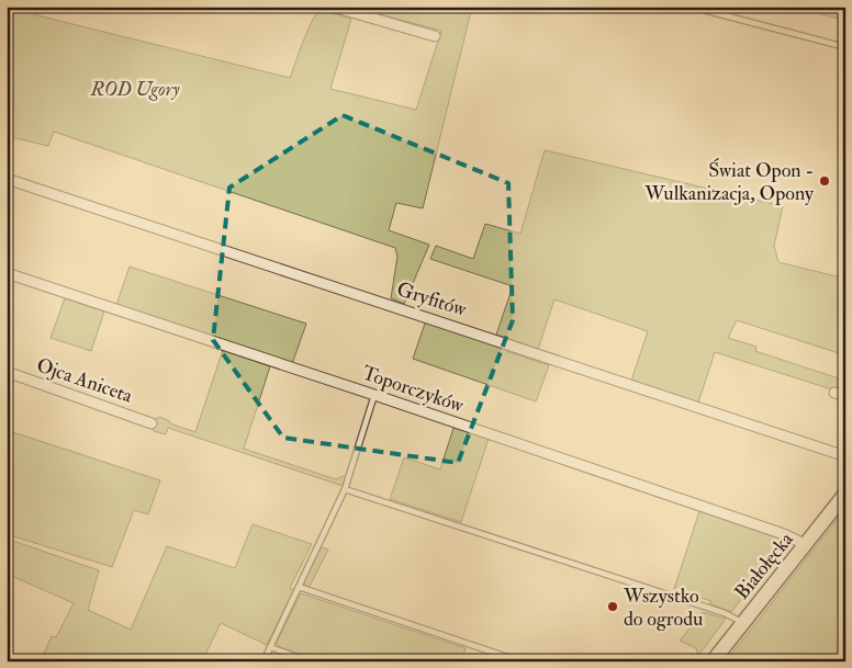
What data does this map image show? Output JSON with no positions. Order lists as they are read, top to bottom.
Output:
{
  "streets": {
    "street": [
      "Gryfitów",
      "Ojca Aniceta",
      "Toporczyków",
      "Białołęcka"
    ]
  },
  "crossings": [
    ["Toporczyków", "Białołęcka"]
  ],
  "parks": ["ROD Ugory"],
  "places": ["Świat Opon - Wulkanizacja, Opony", "Wszystko do ogrodu"]
}
